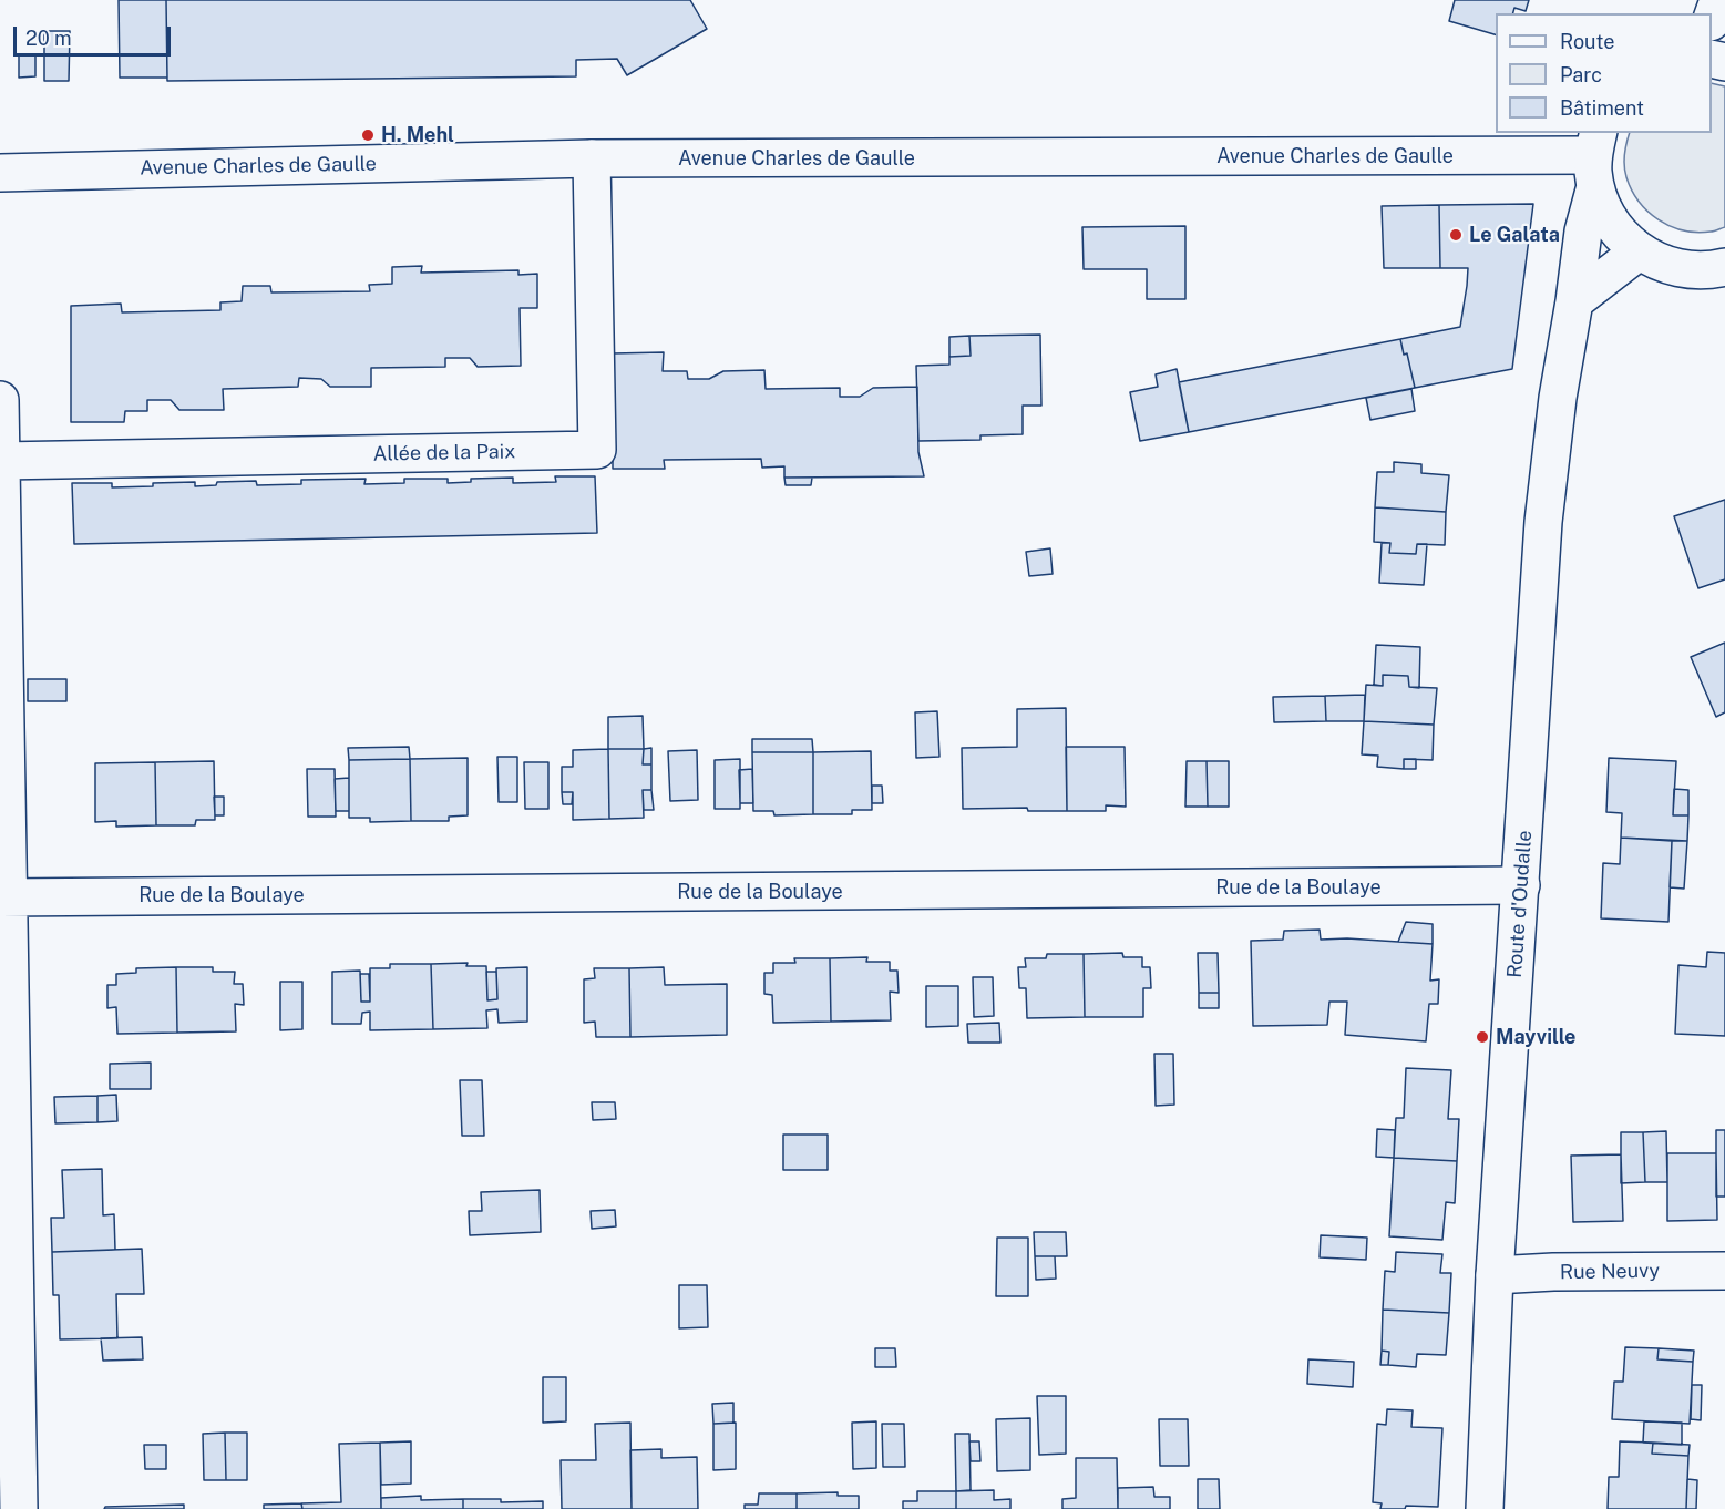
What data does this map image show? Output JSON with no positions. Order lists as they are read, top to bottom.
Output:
{
  "streets": {
    "street": [
      "Avenue Charles de Gaulle",
      "Allée de la Paix",
      "Rue de la Boulaye",
      "Route d'Oudalle",
      "Rue Neuvy"
    ]
  },
  "crossings": [
    ["Avenue Charles de Gaulle", "Allée de la Paix"],
    ["Avenue Charles de Gaulle", "Route d'Oudalle"],
    ["Rue de la Boulaye", "Route d'Oudalle"],
    ["Route d'Oudalle", "Rue Neuvy"]
  ],
  "places": ["H. Mehl", "Le Galata", "Mayville"],
  "legend": ["Route", "Parc", "Bâtiment"],
  "scale_bar": "20 m"
}
